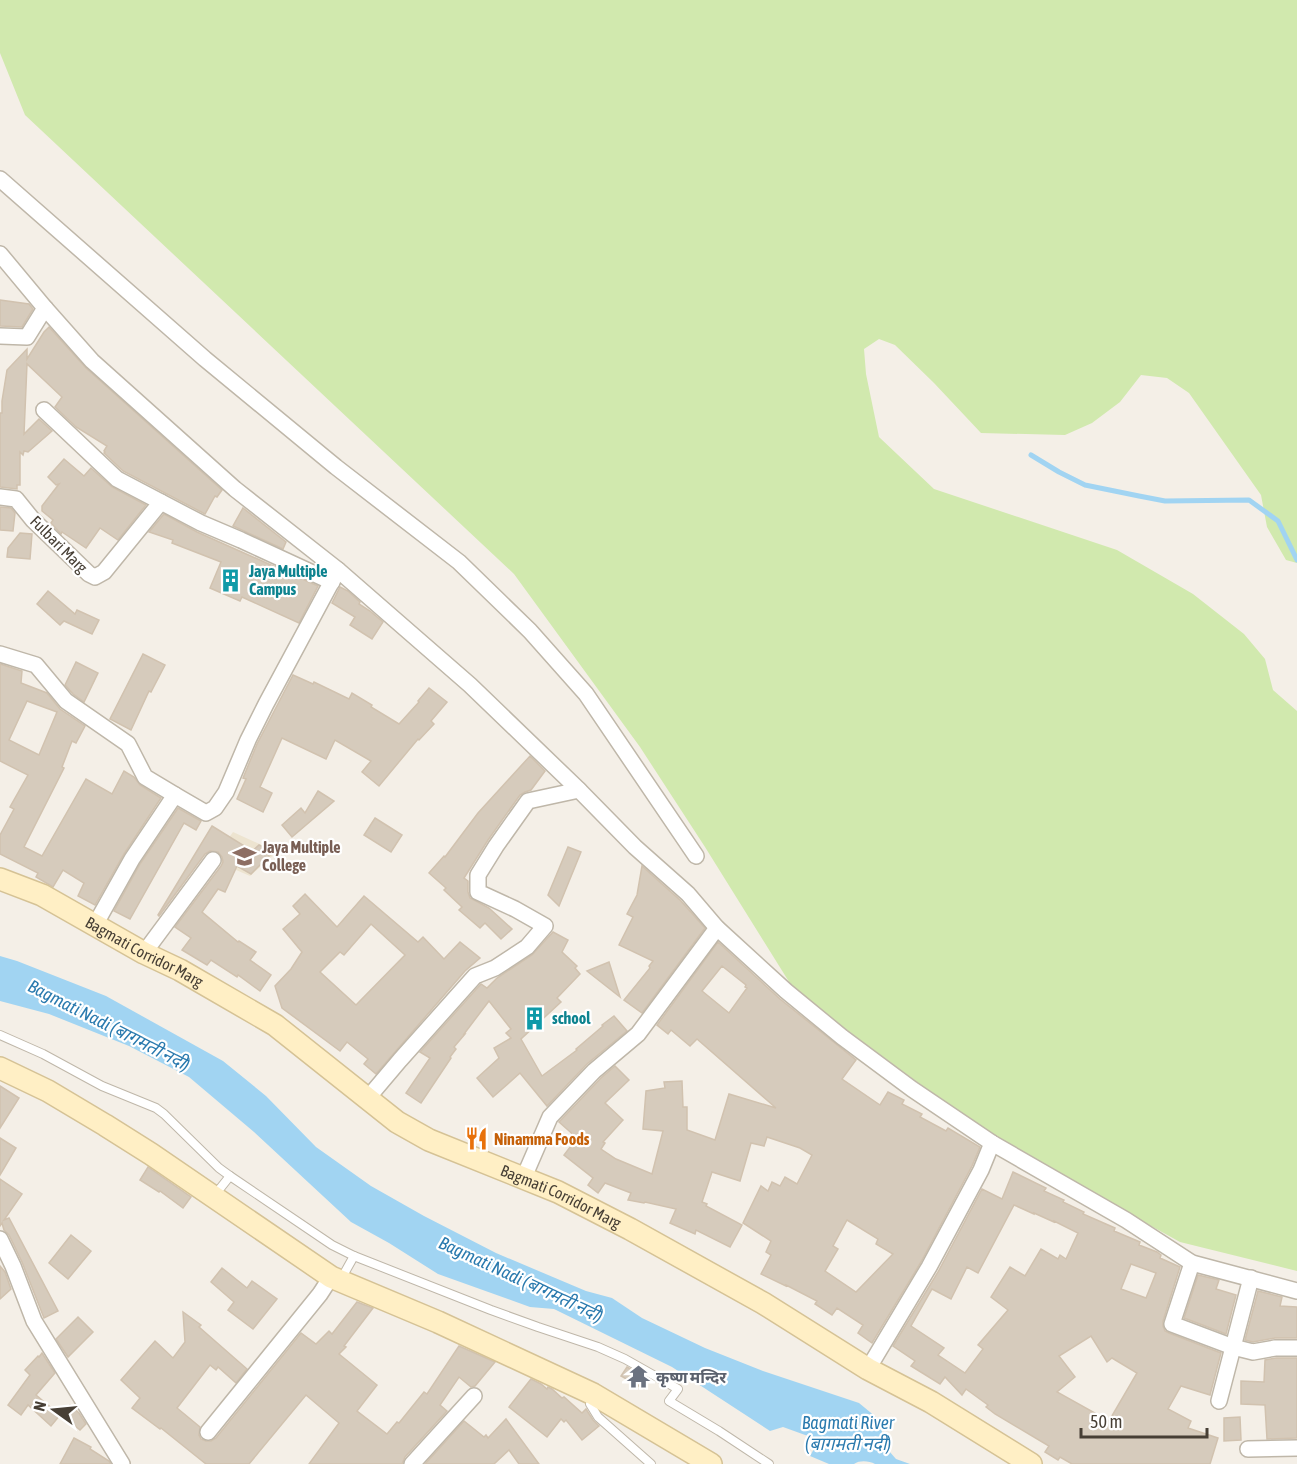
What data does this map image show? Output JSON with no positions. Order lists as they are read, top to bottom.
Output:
{
  "streets": {
    "street": ["Fulbari Marg", "Bagmati Corridor Marg"]
  },
  "water": ["Bagmati Nadi (बागमती नदी)", "Bagmati River (बागमती नदी)"],
  "places": {
    "building": ["Jaya Multiple Campus", "school"],
    "school or university": ["Jaya Multiple College"],
    "restaurant": ["Ninamma Foods"],
    "temple": ["कृष्ण मन्दिर"]
  },
  "scale_bar": "50 m",
  "north": "left"
}
